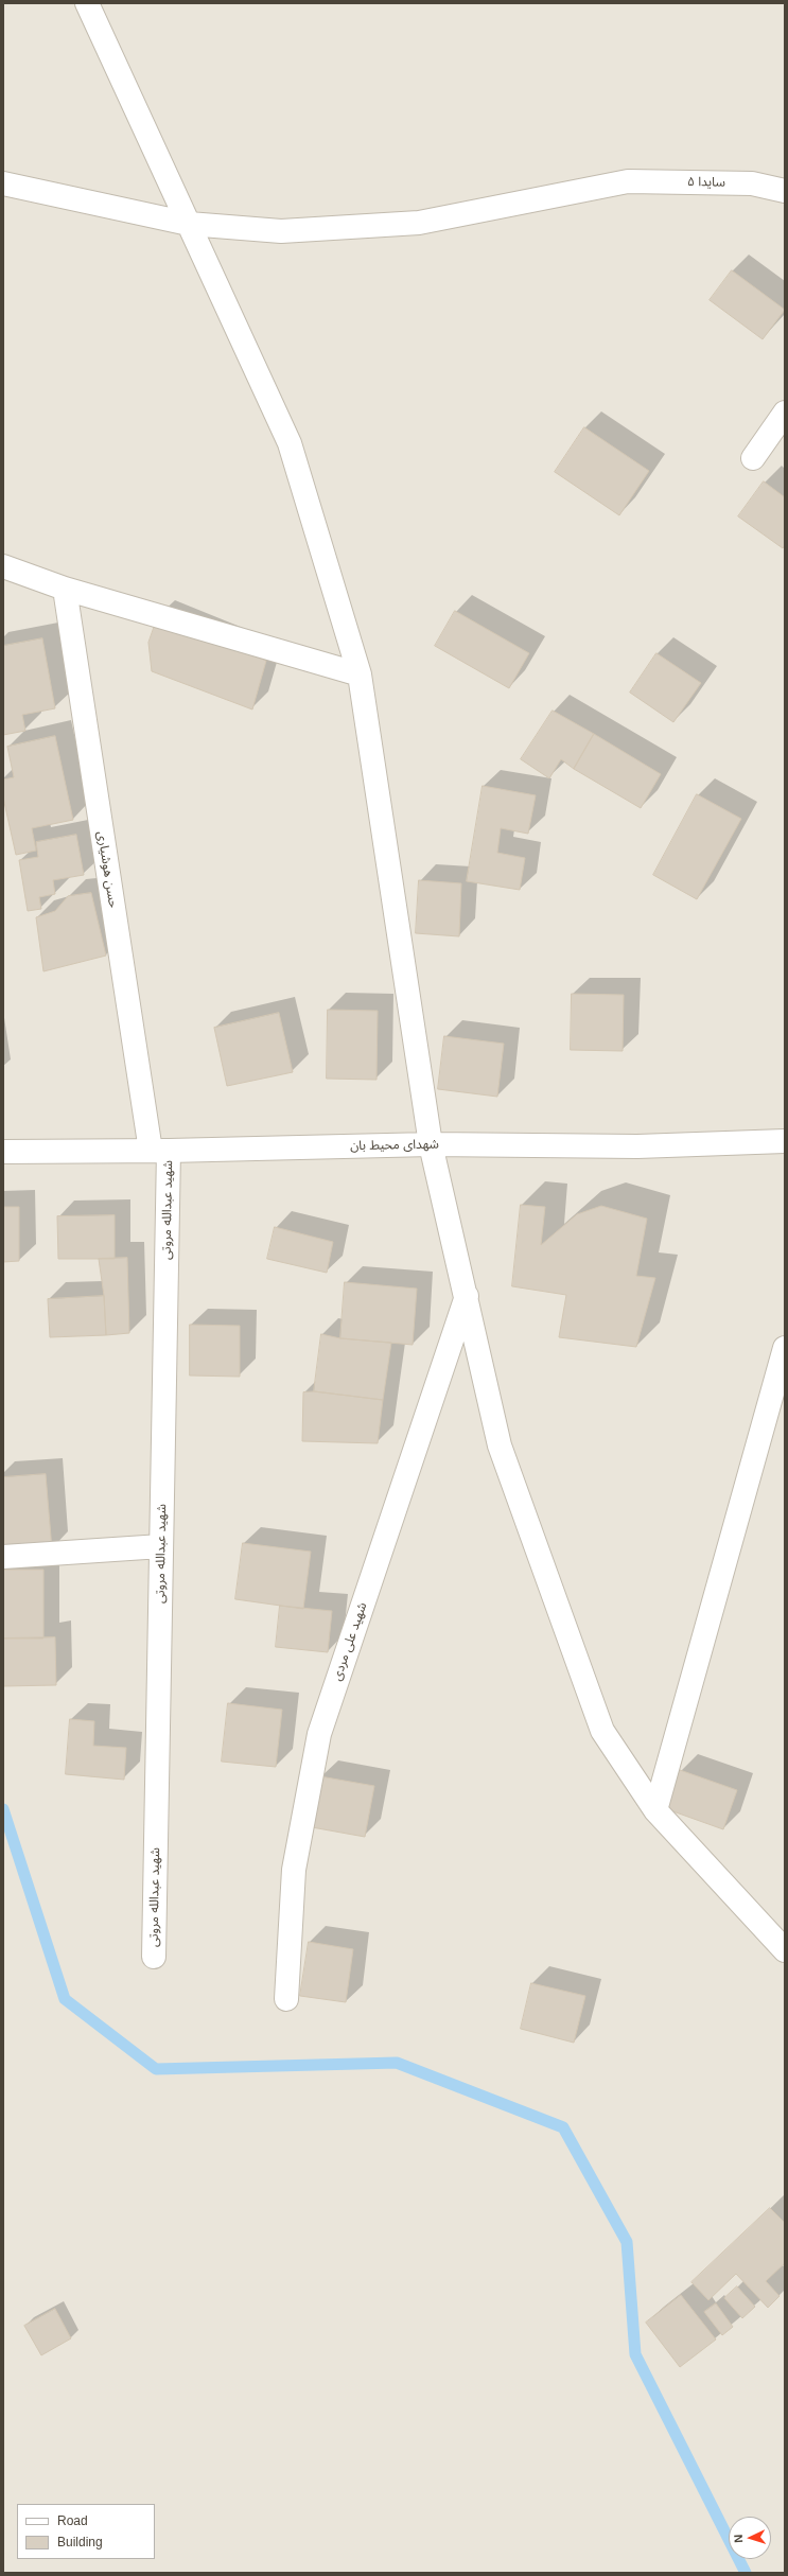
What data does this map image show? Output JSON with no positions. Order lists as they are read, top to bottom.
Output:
{
  "streets": {
    "street": [
      "سایدا ۵",
      "حسن هوشیاری",
      "شهدای محیط بان",
      "شهید عبدالله مروتی",
      "شهید علی مردی"
    ]
  },
  "crossings": [
    ["حسن هوشیاری", "شهدای محیط بان"],
    ["حسن هوشیاری", "شهید عبدالله مروتی"],
    ["شهدای محیط بان", "شهید عبدالله مروتی"]
  ],
  "legend": ["Road", "Building"],
  "north": "left"
}
